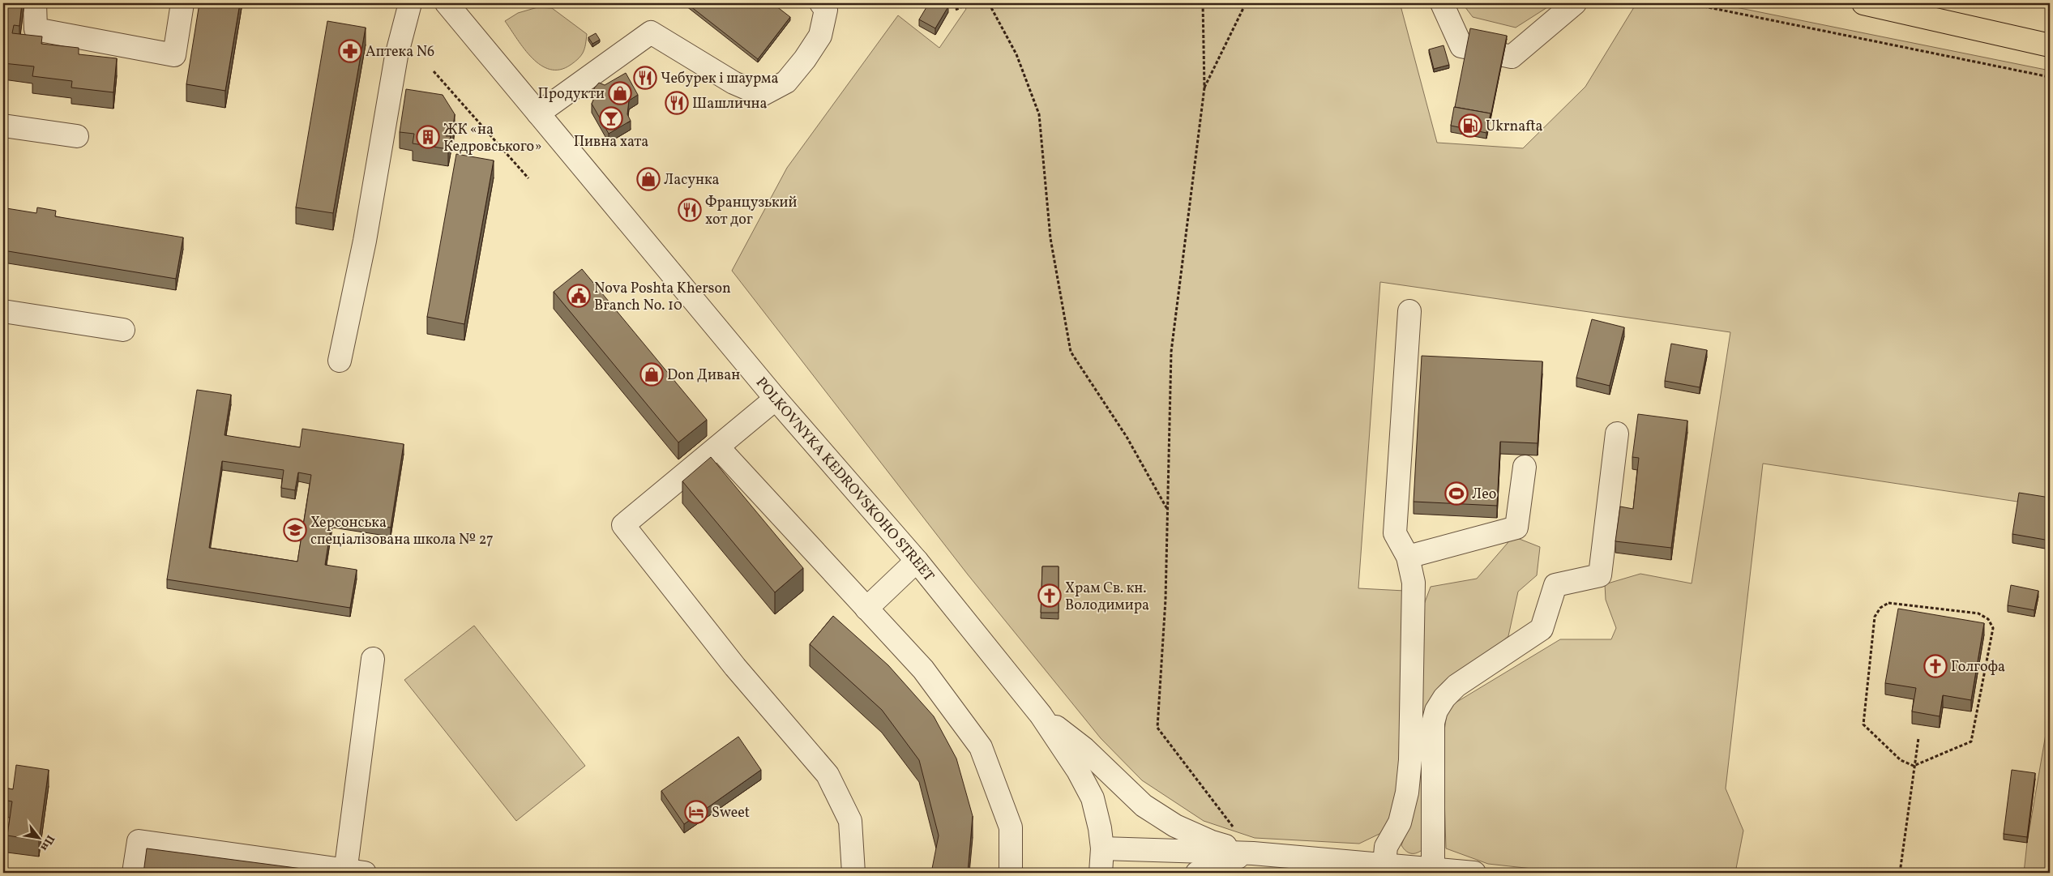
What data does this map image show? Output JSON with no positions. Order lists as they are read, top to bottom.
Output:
{
  "streets": {
    "street": ["POLKOVNYKA KEDROVSKOHO STREET"]
  },
  "places": {
    "pharmacy": ["Аптека N6"],
    "restaurant": ["Чебурек і шаурма", "Шашлична", "Французький хот дог"],
    "shop": ["Продукти", "Ласунка", "Don Диван"],
    "bar": ["Пивна хата"],
    "fuel station": ["Ukrnafta"],
    "building": ["ЖК «на Кедровського»"],
    "public building": ["Nova Poshta Kherson Branch No. 10"],
    "sports": ["Лео"],
    "school or university": ["Херсонська спеціалізована школа № 27"],
    "church": ["Храм Св. кн. Володимира", "Голгофа"],
    "hotel": ["Sweet"]
  },
  "north": "bottom right"
}
